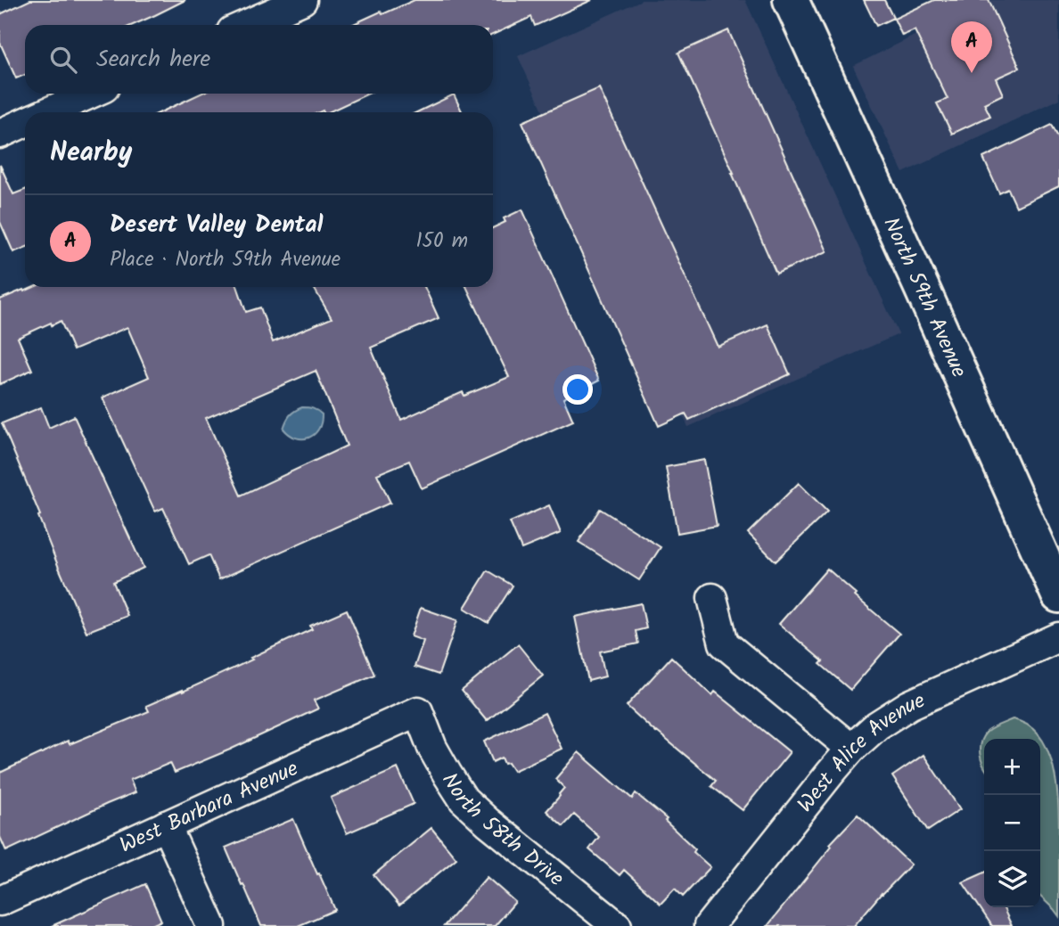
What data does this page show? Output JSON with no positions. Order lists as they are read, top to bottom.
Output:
{
  "streets": {
    "main road": ["North 59th Avenue"],
    "street": ["West Alice Avenue", "West Barbara Avenue", "North 58th Drive"]
  },
  "crossings": [
    ["West Barbara Avenue", "North 58th Drive"]
  ],
  "page": {
    "pins": "A",
    "search": "Search here",
    "heading": "Nearby",
    "list": [
      {
        "mark": "A",
        "name": "Desert Valley Dental",
        "note": "Place · North 59th Avenue",
        "value": "150 m"
      }
    ],
    "map_buttons": ["+", "−"]
  }
}
